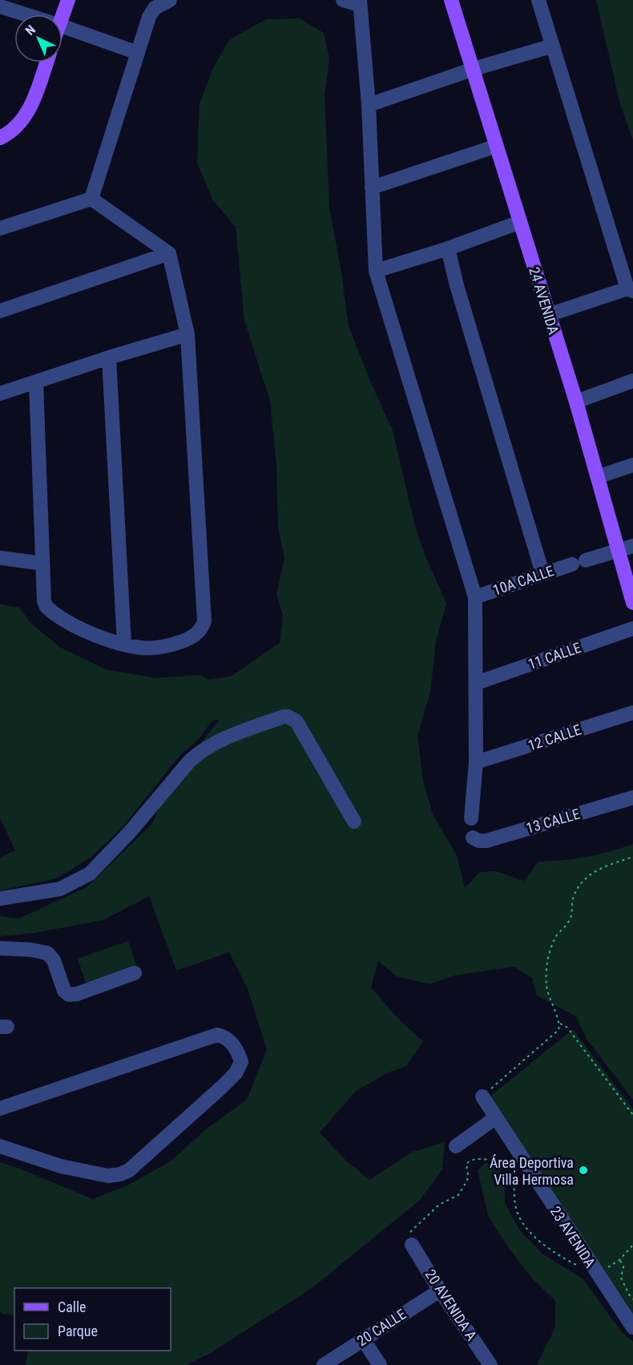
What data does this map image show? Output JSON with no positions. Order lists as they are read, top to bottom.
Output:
{
  "streets": {
    "main road": ["24 AVENIDA"],
    "street": [
      "10A CALLE",
      "11 CALLE",
      "12 CALLE",
      "13 CALLE",
      "23 AVENIDA",
      "20 AVENIDA A",
      "20 CALLE"
    ]
  },
  "crossings": [
    ["24 AVENIDA", "10A CALLE"],
    ["20 AVENIDA A", "20 CALLE"]
  ],
  "places": ["Área Deportiva Villa Hermosa"],
  "legend": ["Calle", "Parque"],
  "north": "top left"
}
